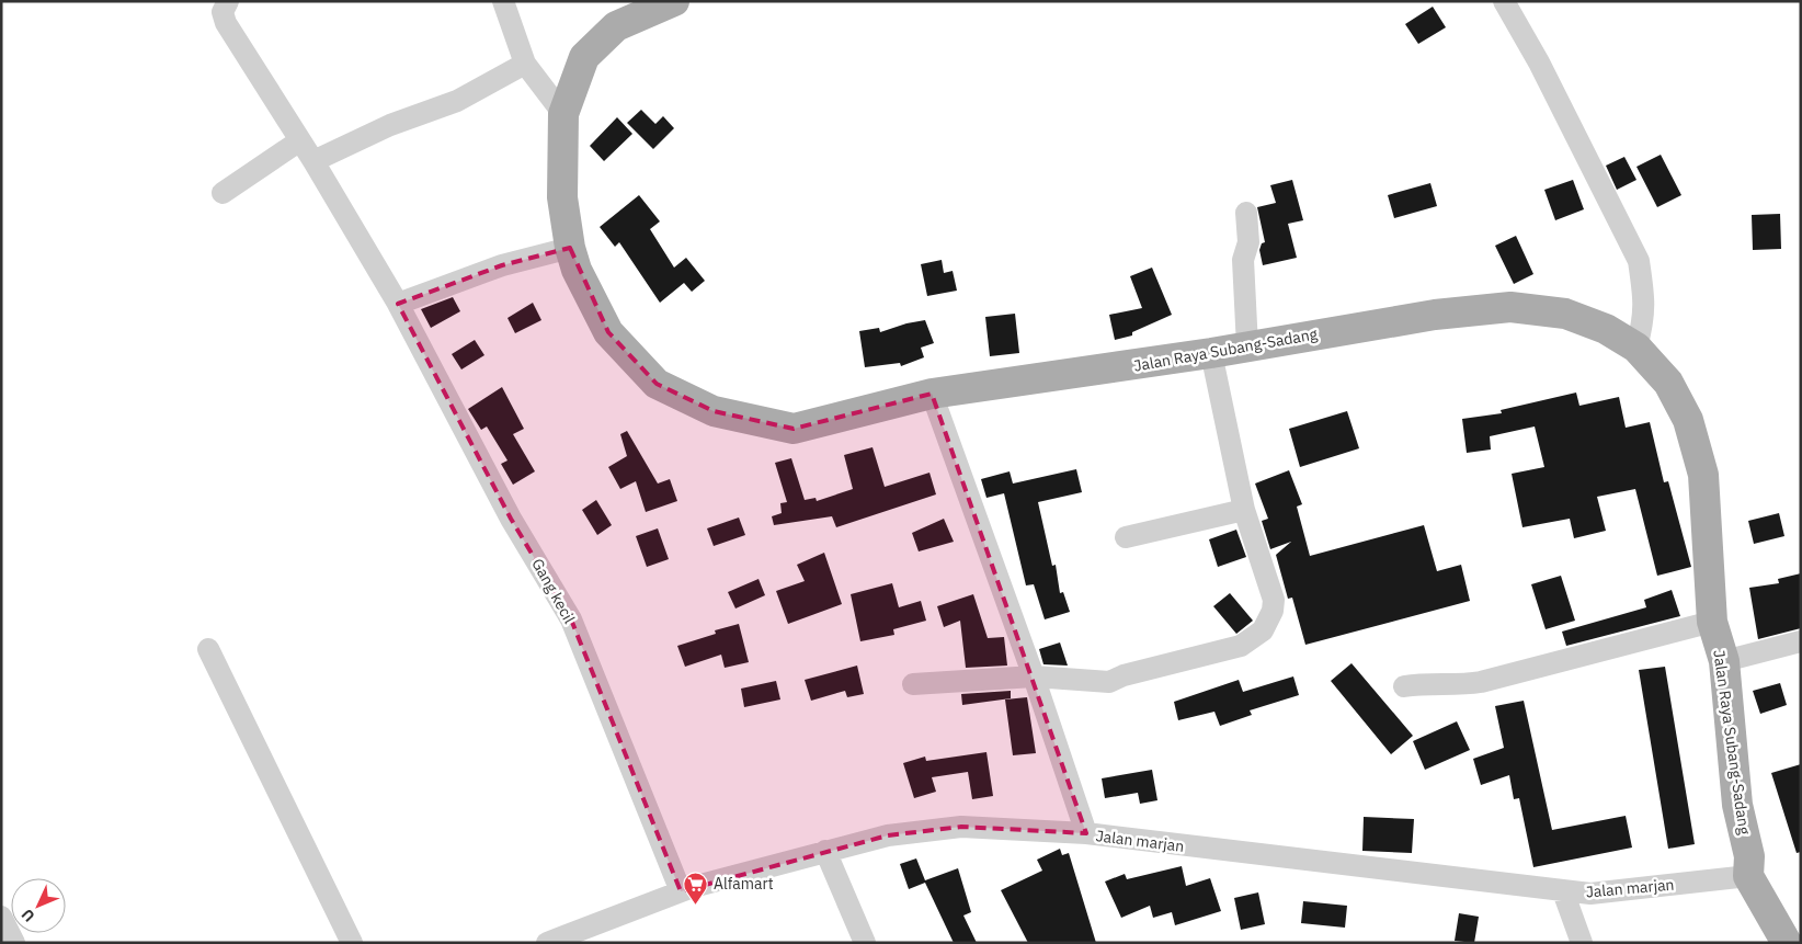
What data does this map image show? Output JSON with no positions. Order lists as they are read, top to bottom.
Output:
{
  "streets": {
    "main road": ["Jalan Raya Subang-Sadang"],
    "street": ["Gang kecil", "Jalan marjan"]
  },
  "crossings": [
    ["Jalan Raya Subang-Sadang", "Jalan marjan"],
    ["Gang kecil", "Jalan marjan"]
  ],
  "places": {
    "supermarket": ["Alfamart"]
  },
  "north": "bottom left"
}
